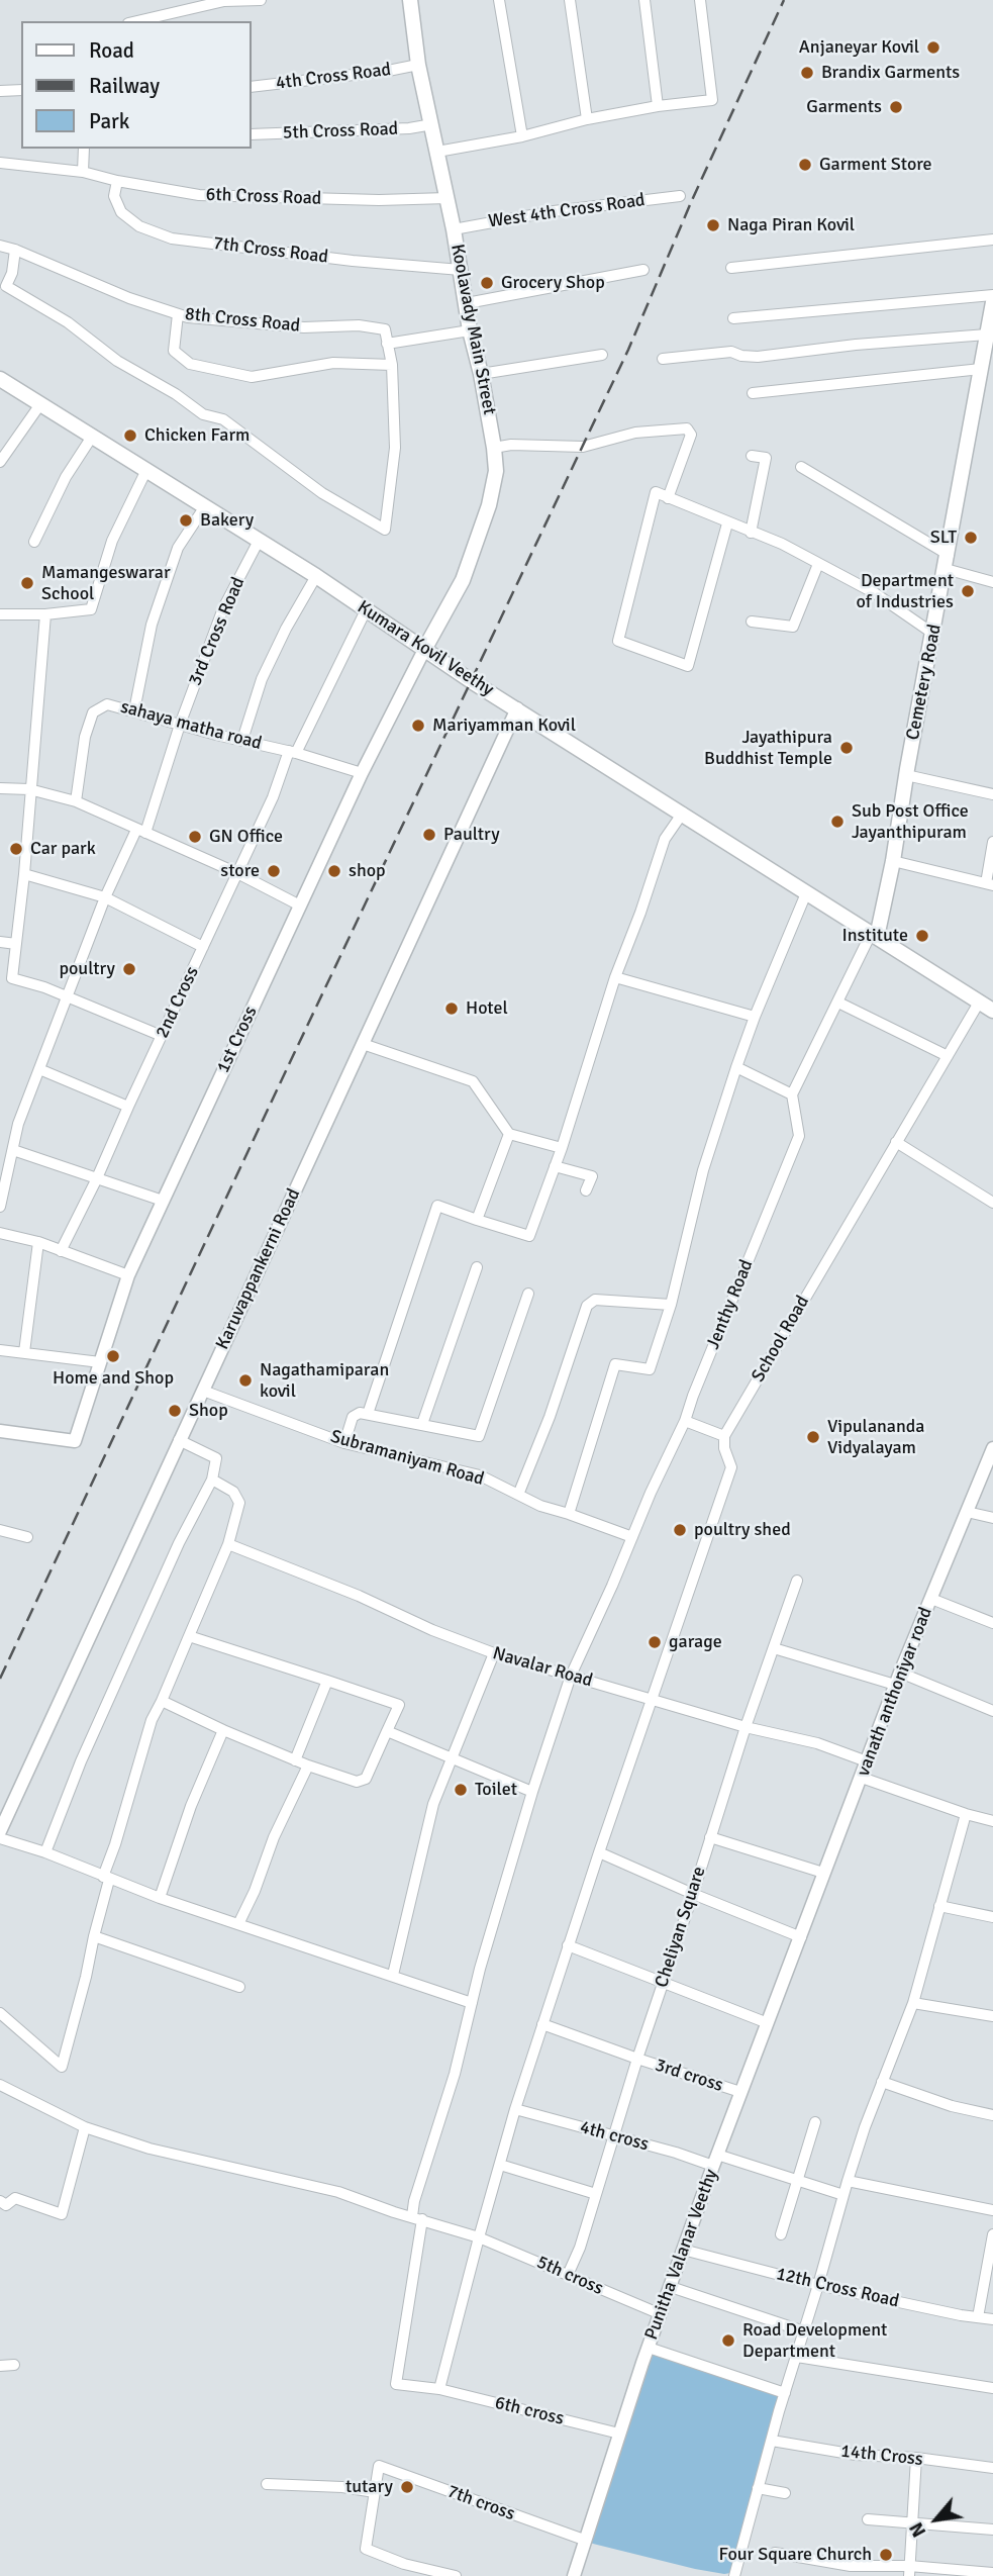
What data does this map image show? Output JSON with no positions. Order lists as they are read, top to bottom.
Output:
{
  "streets": {
    "main road": ["Koolavady Main Street", "Kumara Kovil Veethy", "Cemetery Road"],
    "street": [
      "4th Cross Road",
      "5th Cross Road",
      "6th Cross Road",
      "West 4th Cross Road",
      "7th Cross Road",
      "8th Cross Road",
      "3rd Cross Road",
      "sahaya matha road",
      "2nd Cross",
      "1st Cross",
      "Karuvappankerni Road",
      "Jenthy Road",
      "School Road",
      "Subramaniyam Road",
      "Navalar Road",
      "vanath anthoniyar road",
      "Cheliyan Square",
      "3rd cross",
      "4th cross",
      "Punitha Valanar Veethy",
      "5th cross",
      "12th Cross Road",
      "6th cross",
      "14th Cross",
      "7th cross"
    ]
  },
  "crossings": [
    ["4th Cross Road", "Koolavady Main Street"],
    ["5th Cross Road", "Koolavady Main Street"],
    ["6th Cross Road", "7th Cross Road"],
    ["6th Cross Road", "Koolavady Main Street"],
    ["West 4th Cross Road", "Koolavady Main Street"],
    ["7th Cross Road", "Koolavady Main Street"],
    ["Koolavady Main Street", "Kumara Kovil Veethy"],
    ["Koolavady Main Street", "1st Cross"],
    ["3rd Cross Road", "Kumara Kovil Veethy"],
    ["3rd Cross Road", "sahaya matha road"],
    ["Kumara Kovil Veethy", "Cemetery Road"],
    ["Kumara Kovil Veethy", "2nd Cross"],
    ["Kumara Kovil Veethy", "1st Cross"],
    ["Kumara Kovil Veethy", "Karuvappankerni Road"],
    ["Kumara Kovil Veethy", "School Road"],
    ["sahaya matha road", "2nd Cross"],
    ["sahaya matha road", "1st Cross"],
    ["Karuvappankerni Road", "Subramaniyam Road"],
    ["Jenthy Road", "Subramaniyam Road"],
    ["Jenthy Road", "Navalar Road"],
    ["Jenthy Road", "5th cross"],
    ["Jenthy Road", "6th cross"],
    ["Navalar Road", "vanath anthoniyar road"],
    ["Navalar Road", "Cheliyan Square"],
    ["vanath anthoniyar road", "Punitha Valanar Veethy"],
    ["Cheliyan Square", "3rd cross"],
    ["Cheliyan Square", "4th cross"],
    ["Cheliyan Square", "5th cross"],
    ["3rd cross", "Punitha Valanar Veethy"],
    ["4th cross", "Punitha Valanar Veethy"],
    ["Punitha Valanar Veethy", "5th cross"],
    ["Punitha Valanar Veethy", "12th Cross Road"],
    ["Punitha Valanar Veethy", "6th cross"],
    ["Punitha Valanar Veethy", "7th cross"],
    ["5th cross", "6th cross"]
  ],
  "places": [
    "Anjaneyar Kovil",
    "Brandix Garments",
    "Garments",
    "Garment Store",
    "Naga Piran Kovil",
    "Grocery Shop",
    "Chicken Farm",
    "Bakery",
    "SLT",
    "Mamangeswarar School",
    "Department of Industries",
    "Mariyamman Kovil",
    "Jayathipura Buddhist Temple",
    "Sub Post Office Jayanthipuram",
    "Paultry",
    "GN Office",
    "Car park",
    "store",
    "shop",
    "Institute",
    "poultry",
    "Hotel",
    "Home and Shop",
    "Nagathamiparan kovil",
    "Shop",
    "Vipulananda Vidyalayam",
    "poultry shed",
    "garage",
    "Toilet",
    "Road Development Department",
    "tutary",
    "Four Square Church"
  ],
  "legend": ["Road", "Railway", "Park"],
  "north": "bottom left"
}
